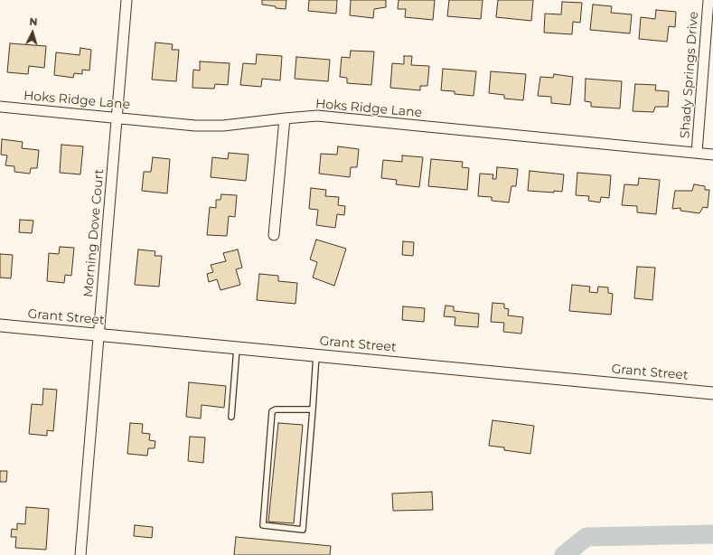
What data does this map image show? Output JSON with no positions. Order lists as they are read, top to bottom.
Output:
{
  "streets": {
    "street": [
      "Shady Springs Drive",
      "Hoks Ridge Lane",
      "Morning Dove Court",
      "Grant Street"
    ]
  },
  "crossings": [
    ["Shady Springs Drive", "Hoks Ridge Lane"],
    ["Hoks Ridge Lane", "Morning Dove Court"],
    ["Morning Dove Court", "Grant Street"]
  ],
  "north": "top"
}
